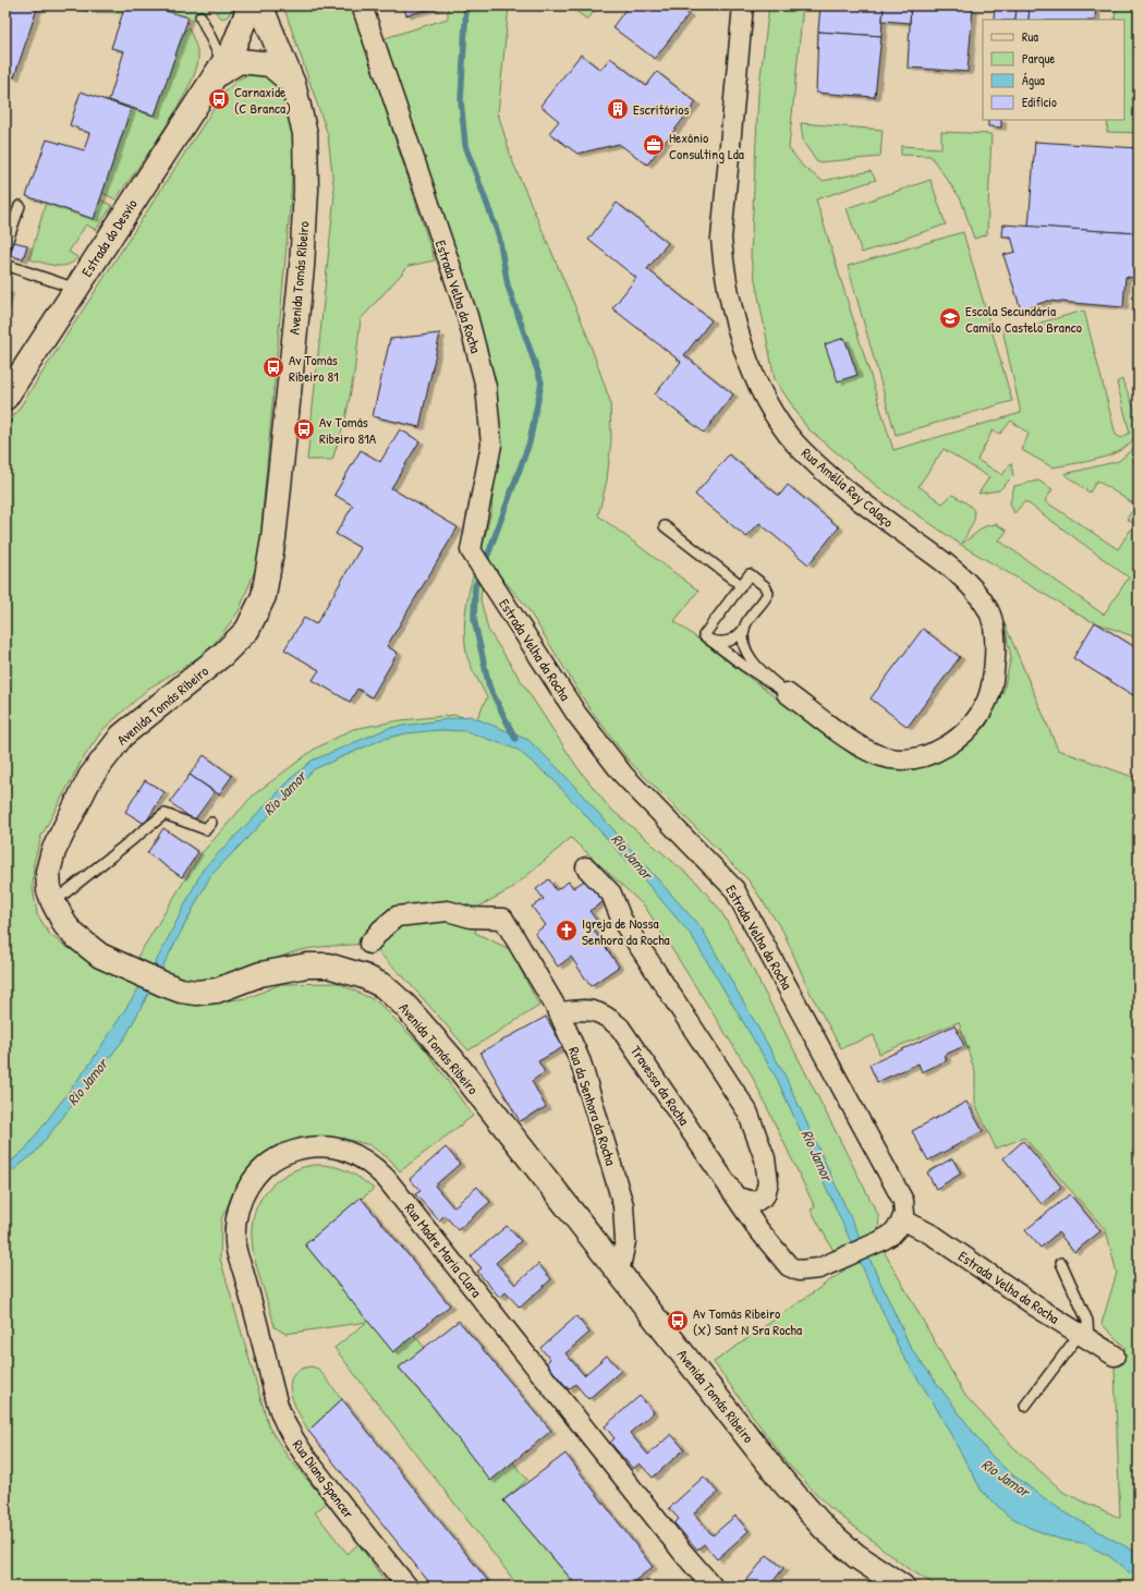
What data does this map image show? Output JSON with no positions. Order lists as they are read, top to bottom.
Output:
{
  "streets": {
    "street": [
      "Estrada do Desvio",
      "Avenida Tomás Ribeiro",
      "Estrada Velha da Rocha",
      "Rua Amélia Rey Colaço",
      "Travessa da Rocha",
      "Rua da Senhora da Rocha",
      "Rua Madre Maria Clara",
      "Rua Diana Spencer"
    ]
  },
  "crossings": [
    ["Estrada do Desvio", "Avenida Tomás Ribeiro"],
    ["Avenida Tomás Ribeiro", "Rua da Senhora da Rocha"],
    ["Travessa da Rocha", "Rua da Senhora da Rocha"],
    ["Rua Madre Maria Clara", "Rua Diana Spencer"]
  ],
  "water": ["Rio Jamor"],
  "places": {
    "bus stop": [
      "Carnaxide (C Branca)",
      "Av Tomás Ribeiro 81",
      "Av Tomás Ribeiro 81A",
      "Av Tomás Ribeiro (X) Sant N Sra Rocha"
    ],
    "building": ["Escritórios"],
    "office": ["Hexónio Consulting Lda"],
    "school or university": ["Escola Secundária Camilo Castelo Branco"],
    "church": ["Igreja de Nossa Senhora da Rocha"]
  },
  "legend": [
    "Rua",
    "Parque",
    "Água",
    "Edifício"
  ]
}
